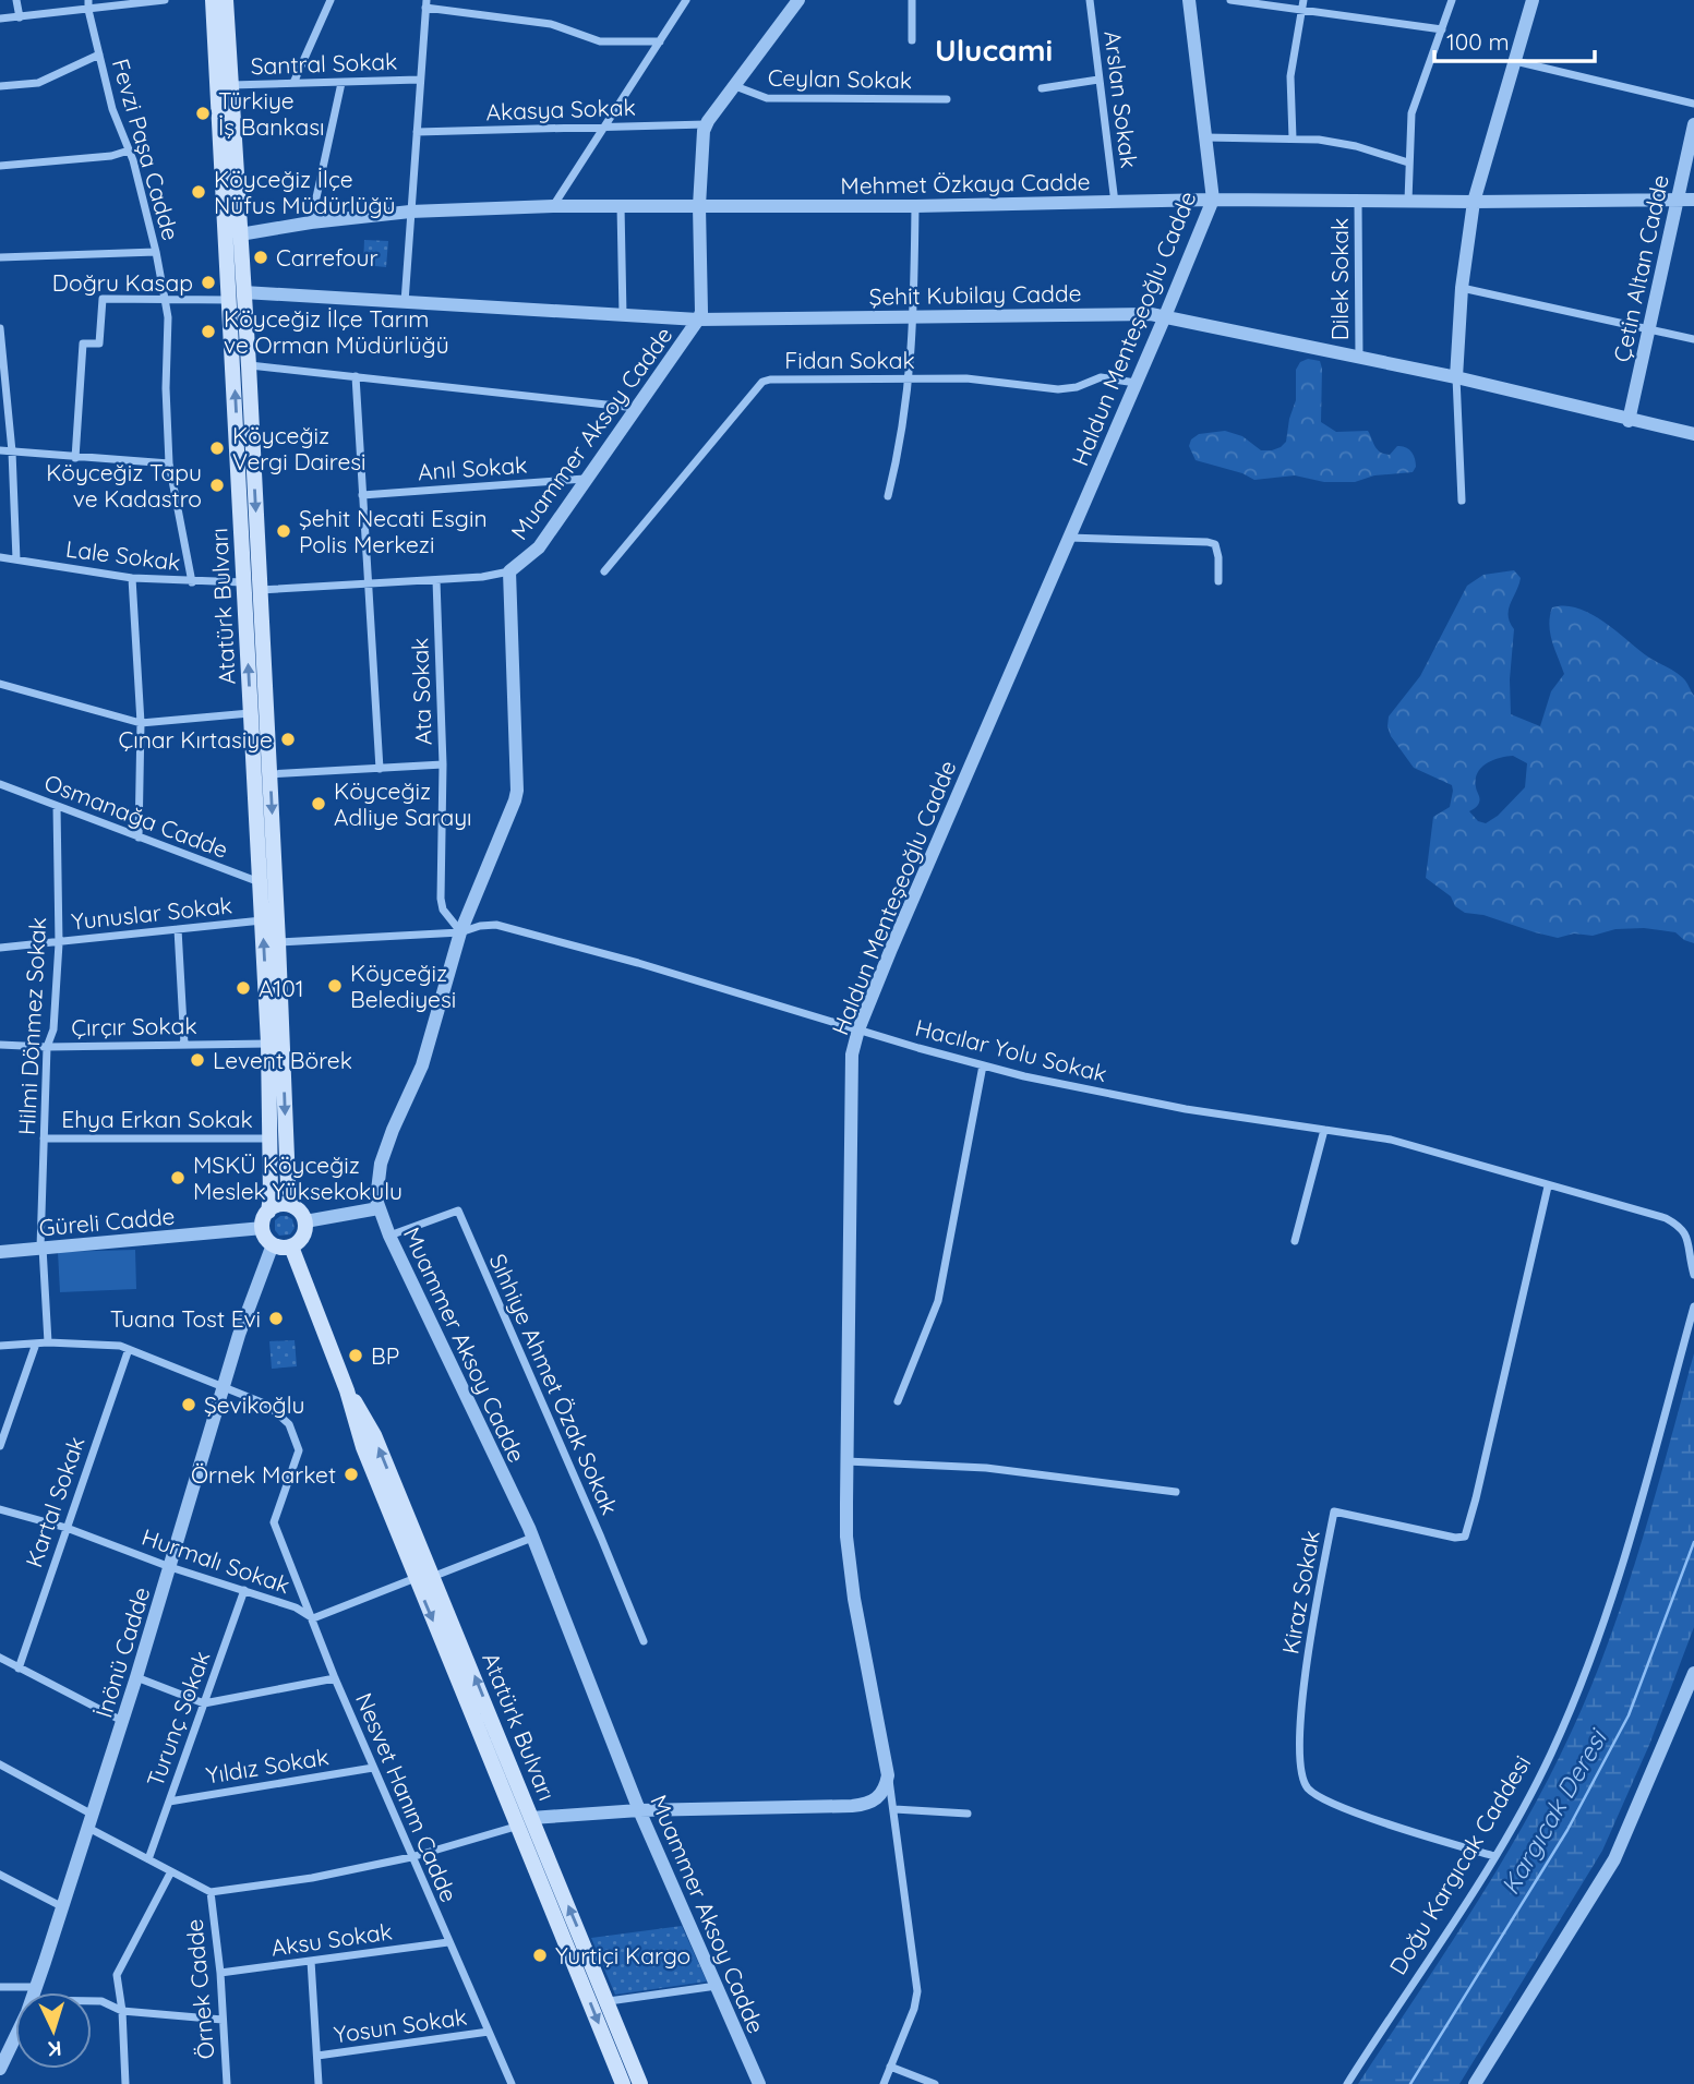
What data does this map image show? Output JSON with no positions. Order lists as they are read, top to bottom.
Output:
{
  "streets": {
    "main road": ["Atatürk Bulvarı"],
    "street": [
      "Santral Sokak",
      "Ceylan Sokak",
      "Arslan Sokak",
      "Akasya Sokak",
      "Fevzi Paşa Cadde",
      "Mehmet Özkaya Cadde",
      "Çetin Altan Cadde",
      "Dilek Sokak",
      "Şehit Kubilay Cadde",
      "Haldun Menteşeoğlu Cadde",
      "Fidan Sokak",
      "Muammer Aksoy Cadde",
      "Anıl Sokak",
      "Lale Sokak",
      "Ata Sokak",
      "Osmanağa Cadde",
      "Yunuslar Sokak",
      "Hilmi Dönmez Sokak",
      "Çırçır Sokak",
      "Hacılar Yolu Sokak",
      "Ehya Erkan Sokak",
      "Güreli Cadde",
      "Sıhhiye Ahmet Özak Sokak",
      "Kartal Sokak",
      "Hurmalı Sokak",
      "Kiraz Sokak",
      "İnönü Cadde",
      "Turunç Sokak",
      "Yıldız Sokak",
      "Nesvet Hanım Cadde",
      "Doğu Kargıcak Caddesi",
      "Aksu Sokak",
      "Örnek Cadde",
      "Yosun Sokak"
    ]
  },
  "crossings": [
    ["Santral Sokak", "Atatürk Bulvarı"],
    ["Arslan Sokak", "Mehmet Özkaya Cadde"],
    ["Akasya Sokak", "Muammer Aksoy Cadde"],
    ["Fevzi Paşa Cadde", "Lale Sokak"],
    ["Mehmet Özkaya Cadde", "Çetin Altan Cadde"],
    ["Mehmet Özkaya Cadde", "Dilek Sokak"],
    ["Mehmet Özkaya Cadde", "Haldun Menteşeoğlu Cadde"],
    ["Mehmet Özkaya Cadde", "Muammer Aksoy Cadde"],
    ["Mehmet Özkaya Cadde", "Atatürk Bulvarı"],
    ["Çetin Altan Cadde", "Şehit Kubilay Cadde"],
    ["Dilek Sokak", "Şehit Kubilay Cadde"],
    ["Şehit Kubilay Cadde", "Haldun Menteşeoğlu Cadde"],
    ["Şehit Kubilay Cadde", "Muammer Aksoy Cadde"],
    ["Şehit Kubilay Cadde", "Atatürk Bulvarı"],
    ["Haldun Menteşeoğlu Cadde", "Fidan Sokak"],
    ["Haldun Menteşeoğlu Cadde", "Hacılar Yolu Sokak"],
    ["Muammer Aksoy Cadde", "Anıl Sokak"],
    ["Muammer Aksoy Cadde", "Ata Sokak"],
    ["Muammer Aksoy Cadde", "Hacılar Yolu Sokak"],
    ["Muammer Aksoy Cadde", "Sıhhiye Ahmet Özak Sokak"],
    ["Lale Sokak", "Atatürk Bulvarı"],
    ["Atatürk Bulvarı", "Osmanağa Cadde"],
    ["Atatürk Bulvarı", "Yunuslar Sokak"],
    ["Atatürk Bulvarı", "Çırçır Sokak"],
    ["Atatürk Bulvarı", "Hacılar Yolu Sokak"],
    ["Atatürk Bulvarı", "Ehya Erkan Sokak"],
    ["Atatürk Bulvarı", "Güreli Cadde"],
    ["Atatürk Bulvarı", "Hurmalı Sokak"],
    ["Atatürk Bulvarı", "İnönü Cadde"],
    ["Ata Sokak", "Hacılar Yolu Sokak"],
    ["Osmanağa Cadde", "Hilmi Dönmez Sokak"],
    ["Yunuslar Sokak", "Hilmi Dönmez Sokak"],
    ["Hilmi Dönmez Sokak", "Çırçır Sokak"],
    ["Hilmi Dönmez Sokak", "Ehya Erkan Sokak"],
    ["Hilmi Dönmez Sokak", "Güreli Cadde"],
    ["Hacılar Yolu Sokak", "Kiraz Sokak"],
    ["Güreli Cadde", "İnönü Cadde"],
    ["Kartal Sokak", "Hurmalı Sokak"],
    ["Hurmalı Sokak", "İnönü Cadde"],
    ["Hurmalı Sokak", "Turunç Sokak"],
    ["Hurmalı Sokak", "Nesvet Hanım Cadde"],
    ["Kiraz Sokak", "Doğu Kargıcak Caddesi"],
    ["İnönü Cadde", "Nesvet Hanım Cadde"],
    ["Turunç Sokak", "Yıldız Sokak"],
    ["Yıldız Sokak", "Nesvet Hanım Cadde"],
    ["Nesvet Hanım Cadde", "Aksu Sokak"],
    ["Nesvet Hanım Cadde", "Yosun Sokak"],
    ["Aksu Sokak", "Örnek Cadde"]
  ],
  "districts": ["Ulucami"],
  "water": ["Kargıcak Deresi"],
  "places": [
    "Türkiye İş Bankası",
    "Köyceğiz İlçe Nüfus Müdürlüğü",
    "Carrefour",
    "Doğru Kasap",
    "Köyceğiz İlçe Tarım ve Orman Müdürlüğü",
    "Köyceğiz Vergi Dairesi",
    "Köyceğiz Tapu ve Kadastro",
    "Şehit Necati Esgin Polis Merkezi",
    "Çınar Kırtasiye",
    "Köyceğiz Adliye Sarayı",
    "Köyceğiz Belediyesi",
    "A101",
    "Levent Börek",
    "MSKÜ Köyceğiz Meslek Yüksekokulu",
    "Tuana Tost Evi",
    "BP",
    "Şevikoğlu",
    "Örnek Market",
    "Yurtiçi Kargo"
  ],
  "scale_bar": "100 m",
  "north": "bottom"
}
